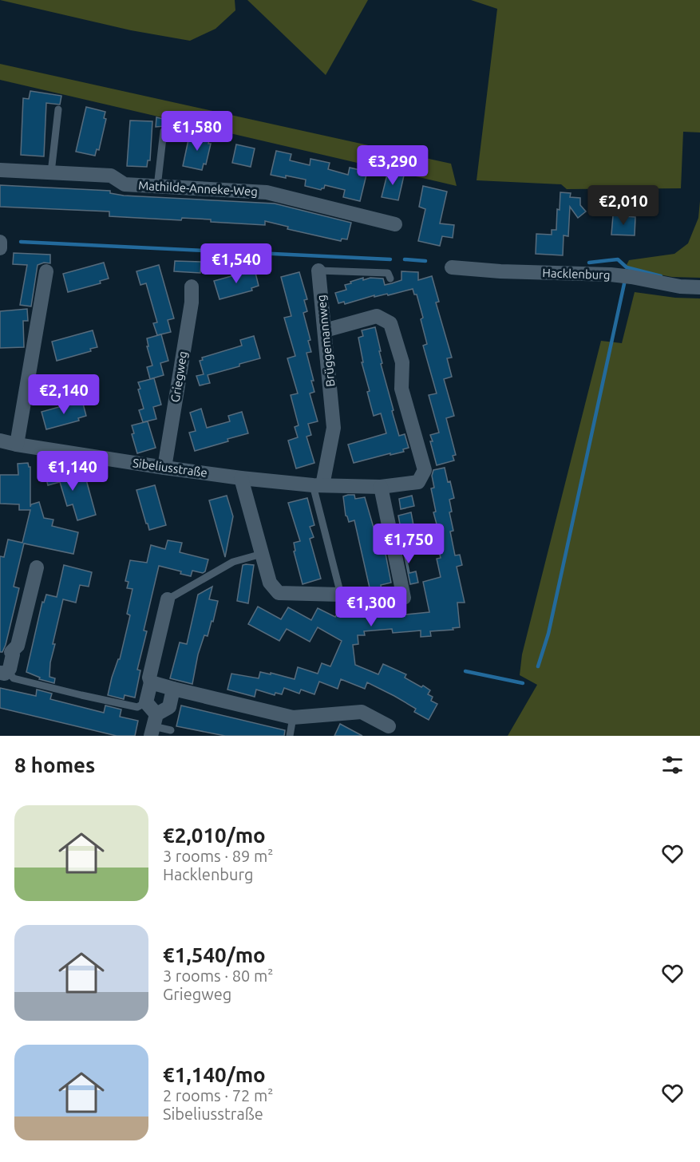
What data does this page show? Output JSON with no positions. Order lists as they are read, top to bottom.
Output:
{
  "streets": {
    "street": [
      "Mathilde-Anneke-Weg",
      "Hacklenburg",
      "Brüggemannweg",
      "Griegweg",
      "Sibeliusstraße"
    ]
  },
  "crossings": [
    ["Brüggemannweg", "Sibeliusstraße"],
    ["Griegweg", "Sibeliusstraße"]
  ],
  "page": {
    "price": [
      "€1,580",
      "€3,290",
      "€2,010",
      "€1,540",
      "€2,140",
      "€1,140",
      "€1,750",
      "€1,300"
    ],
    "heading": "8 homes",
    "list": [
      {
        "name": "€2,010/mo",
        "note": "3 rooms · 89 m² · Hacklenburg"
      },
      {
        "name": "€1,540/mo",
        "note": "3 rooms · 80 m² · Griegweg"
      },
      {
        "name": "€1,140/mo",
        "note": "2 rooms · 72 m² · Sibeliusstraße"
      }
    ]
  }
}
